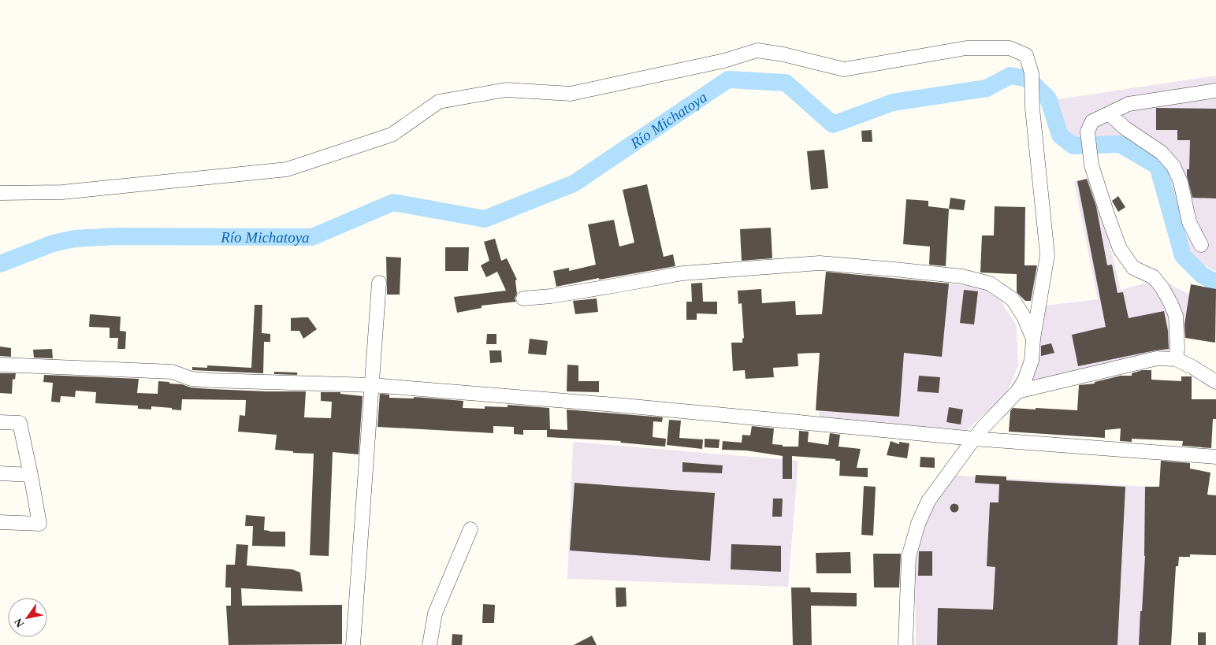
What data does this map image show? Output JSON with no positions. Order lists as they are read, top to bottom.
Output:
{
  "water": ["Río Michatoya"],
  "north": "bottom left"
}
